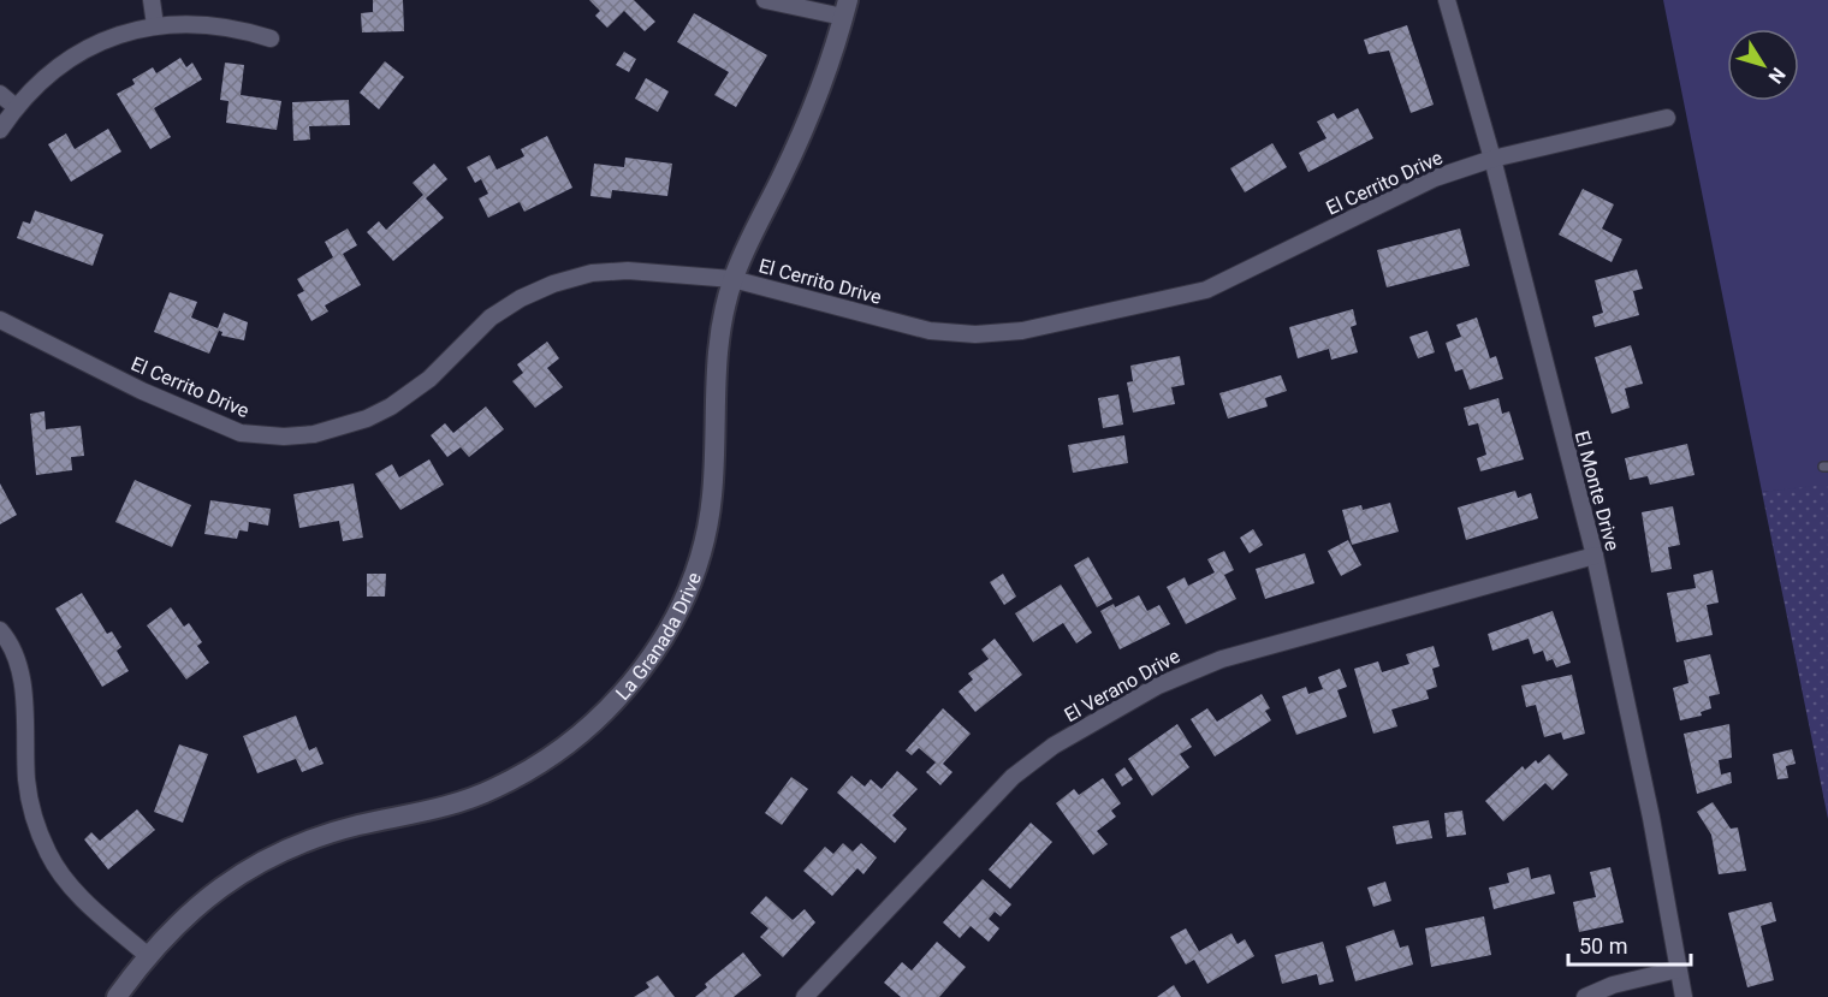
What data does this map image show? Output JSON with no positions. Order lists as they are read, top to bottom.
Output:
{
  "streets": {
    "street": [
      "El Cerrito Drive",
      "El Monte Drive",
      "La Granada Drive",
      "El Verano Drive"
    ]
  },
  "crossings": [
    ["El Cerrito Drive", "El Monte Drive"],
    ["El Cerrito Drive", "La Granada Drive"],
    ["El Monte Drive", "El Verano Drive"]
  ],
  "scale_bar": "50 m",
  "north": "bottom right"
}
